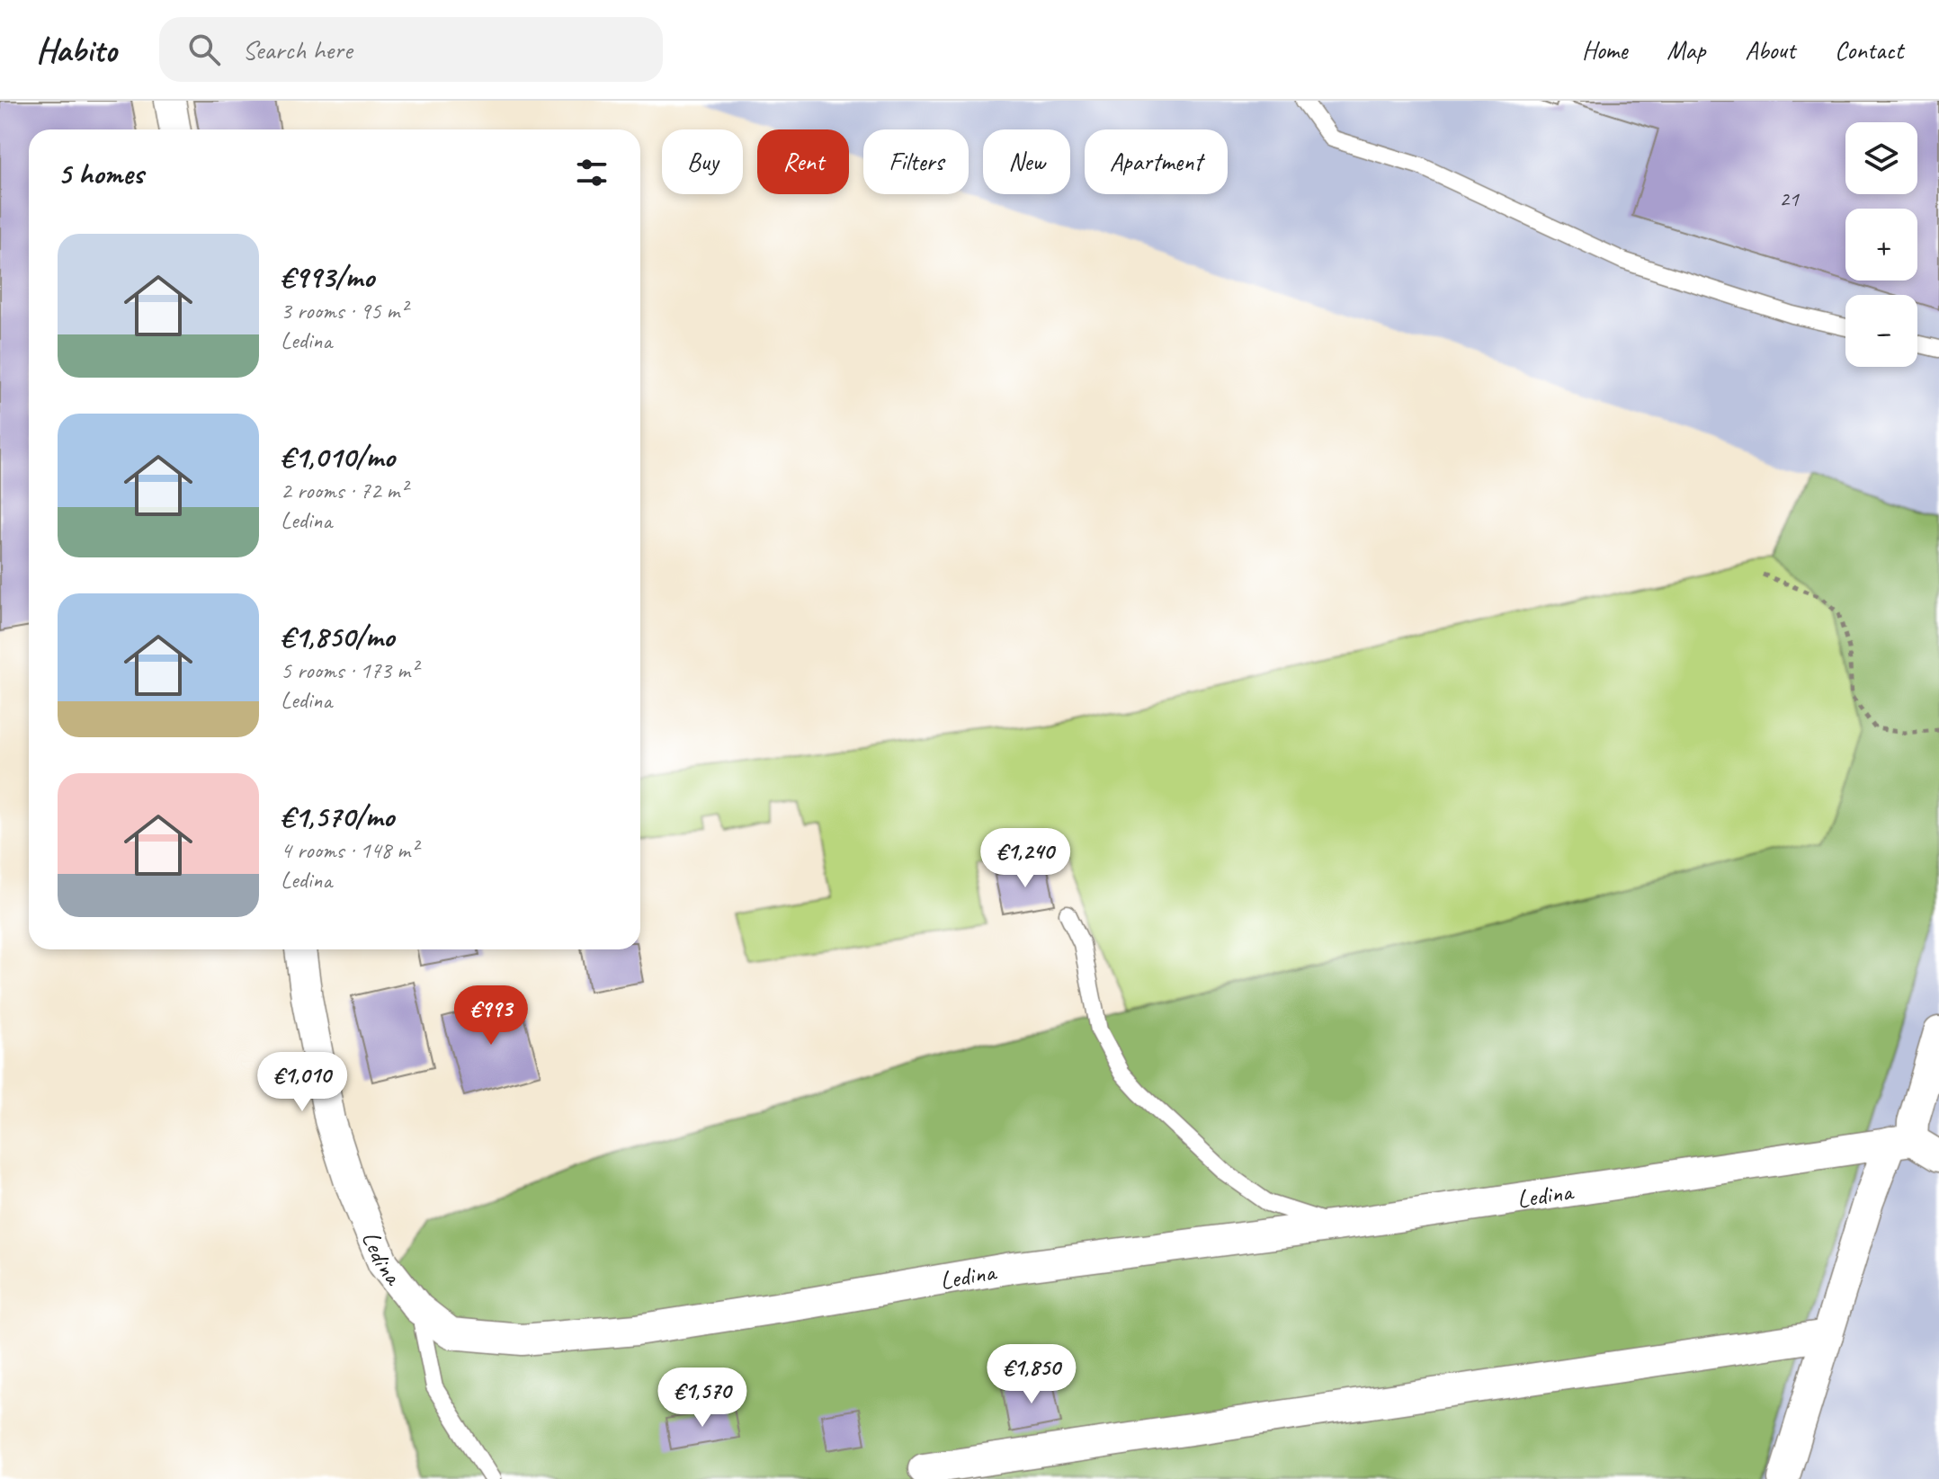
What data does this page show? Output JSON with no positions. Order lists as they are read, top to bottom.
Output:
{
  "streets": {
    "street": ["Ledina"]
  },
  "house_numbers": ["21"],
  "page": {
    "header": "Habito",
    "search": "Search here",
    "nav": [
      "Home",
      "Map",
      "About",
      "Contact"
    ],
    "map_buttons": ["+", "−"],
    "chip": [
      "Buy",
      "Rent",
      "Filters",
      "New",
      "Apartment"
    ],
    "heading": "5 homes",
    "list": [
      {
        "name": "€993/mo",
        "note": "3 rooms · 95 m² · Ledina"
      },
      {
        "name": "€1,010/mo",
        "note": "2 rooms · 72 m² · Ledina"
      },
      {
        "name": "€1,850/mo",
        "note": "5 rooms · 173 m² · Ledina"
      },
      {
        "name": "€1,570/mo",
        "note": "4 rooms · 148 m² · Ledina"
      }
    ],
    "price": [
      "€1,240",
      "€993",
      "€1,010",
      "€1,850",
      "€1,570"
    ]
  }
}
